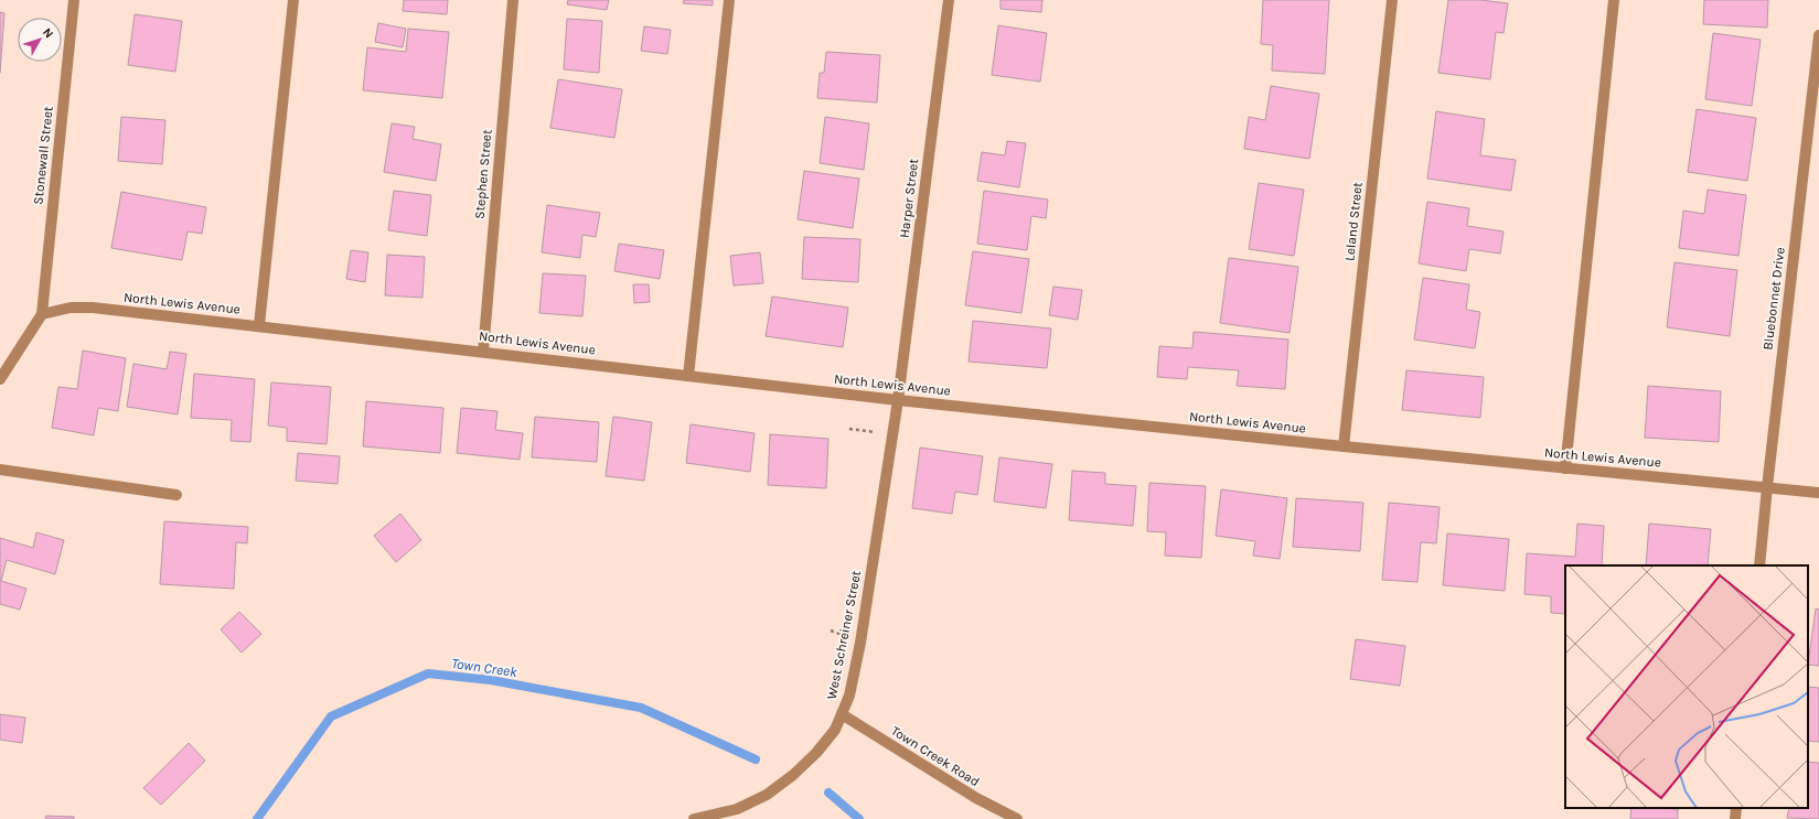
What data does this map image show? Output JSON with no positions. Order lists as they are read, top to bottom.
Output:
{
  "streets": {
    "street": [
      "Stonewall Street",
      "Stephen Street",
      "Harper Street",
      "Leland Street",
      "Bluebonnet Drive",
      "North Lewis Avenue",
      "West Schreiner Street",
      "Town Creek Road"
    ]
  },
  "crossings": [
    ["Stonewall Street", "North Lewis Avenue"],
    ["Stephen Street", "North Lewis Avenue"],
    ["Harper Street", "North Lewis Avenue"],
    ["Harper Street", "West Schreiner Street"],
    ["Leland Street", "North Lewis Avenue"],
    ["Bluebonnet Drive", "North Lewis Avenue"],
    ["North Lewis Avenue", "West Schreiner Street"],
    ["West Schreiner Street", "Town Creek Road"]
  ],
  "water": ["Town Creek"],
  "north": "top right"
}
